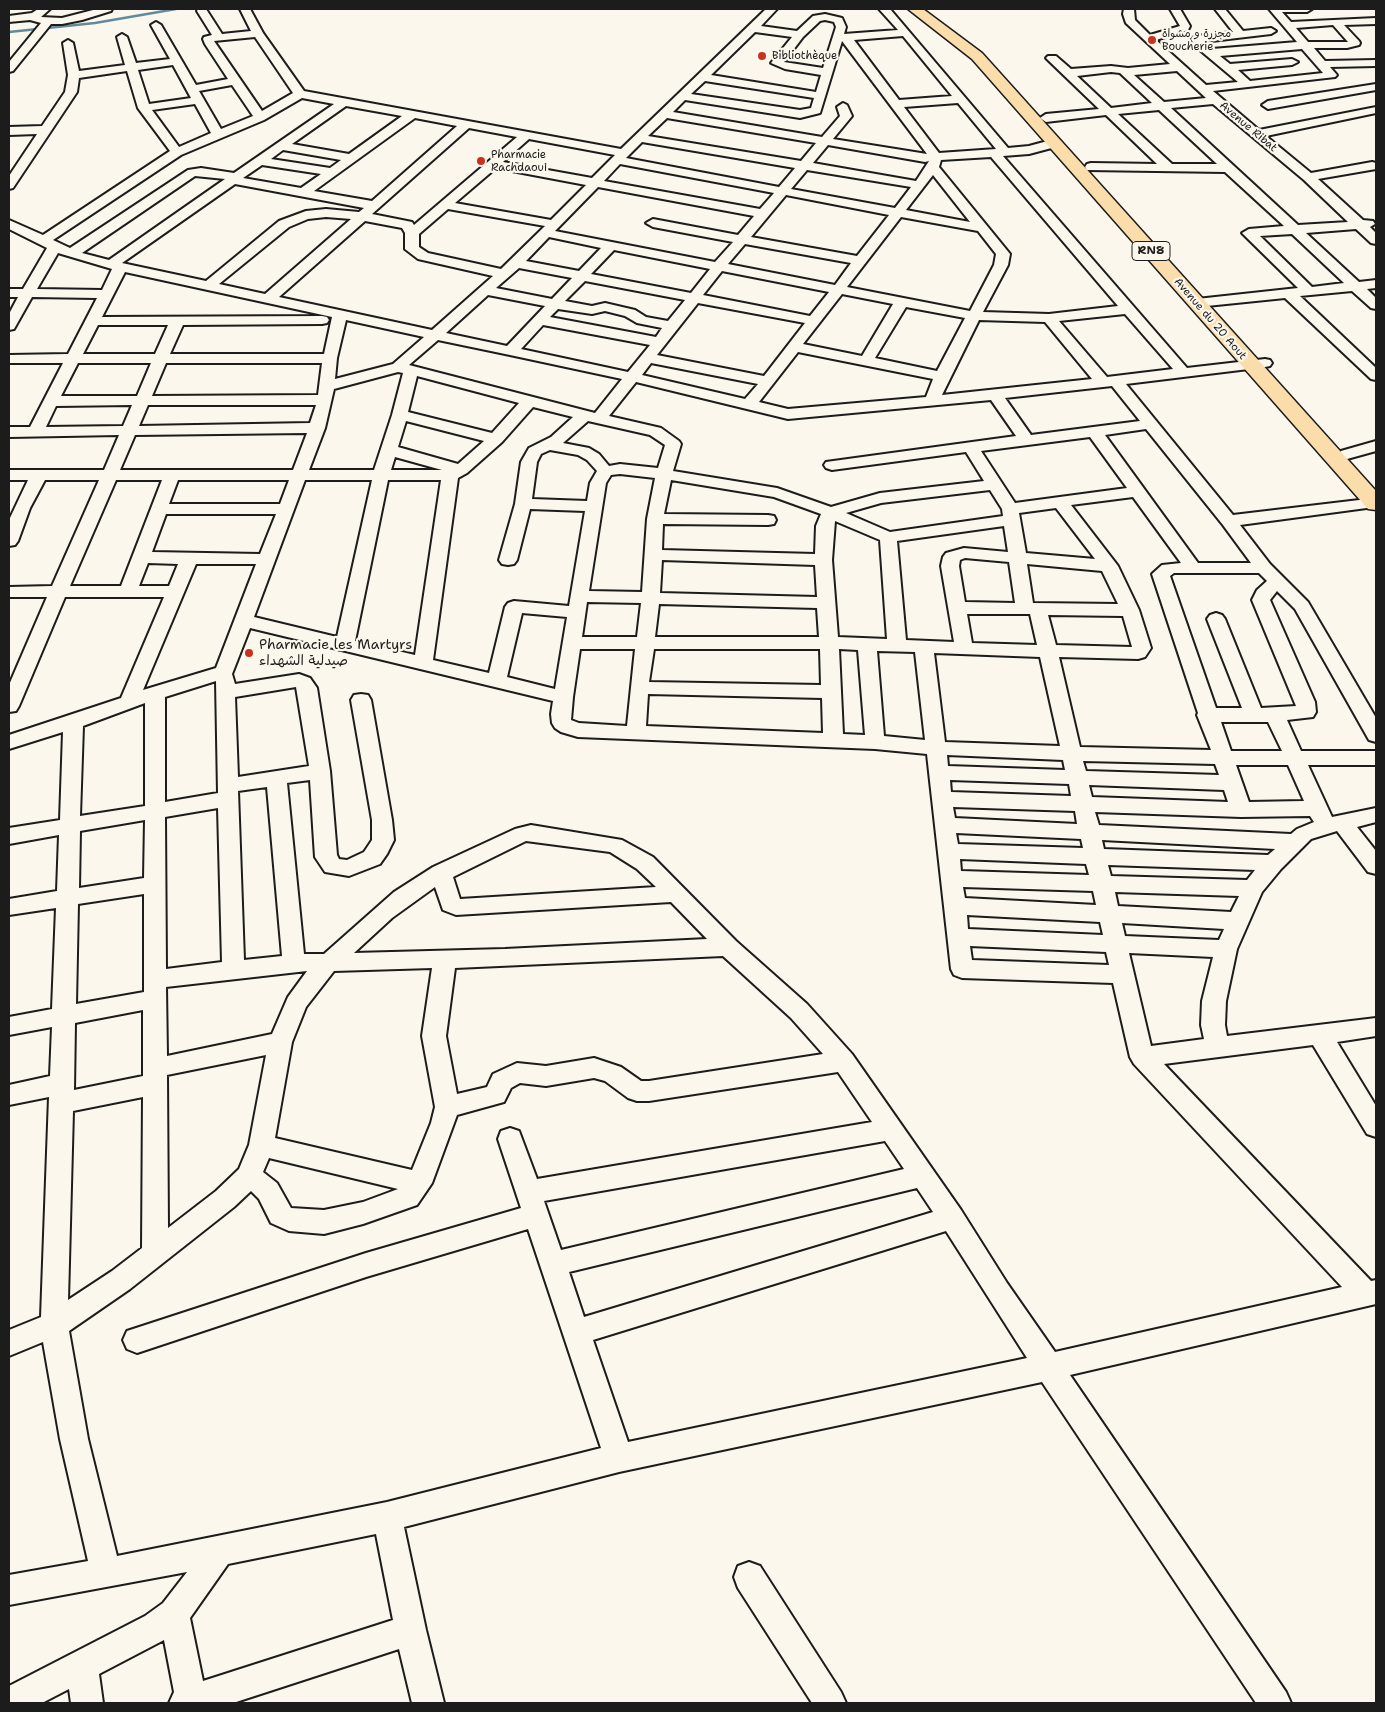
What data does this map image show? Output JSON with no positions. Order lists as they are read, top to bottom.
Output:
{
  "streets": {
    "main road": ["RN8", "Avenue du 20 Aout"],
    "street": ["Avenue Ribat"]
  },
  "places": [
    "مجزرة و مشواة Boucherie",
    "Bibliothèque",
    "Pharmacie Rachdaoui",
    "Pharmacie les Martyrs صيدلية الشهداء"
  ]
}
